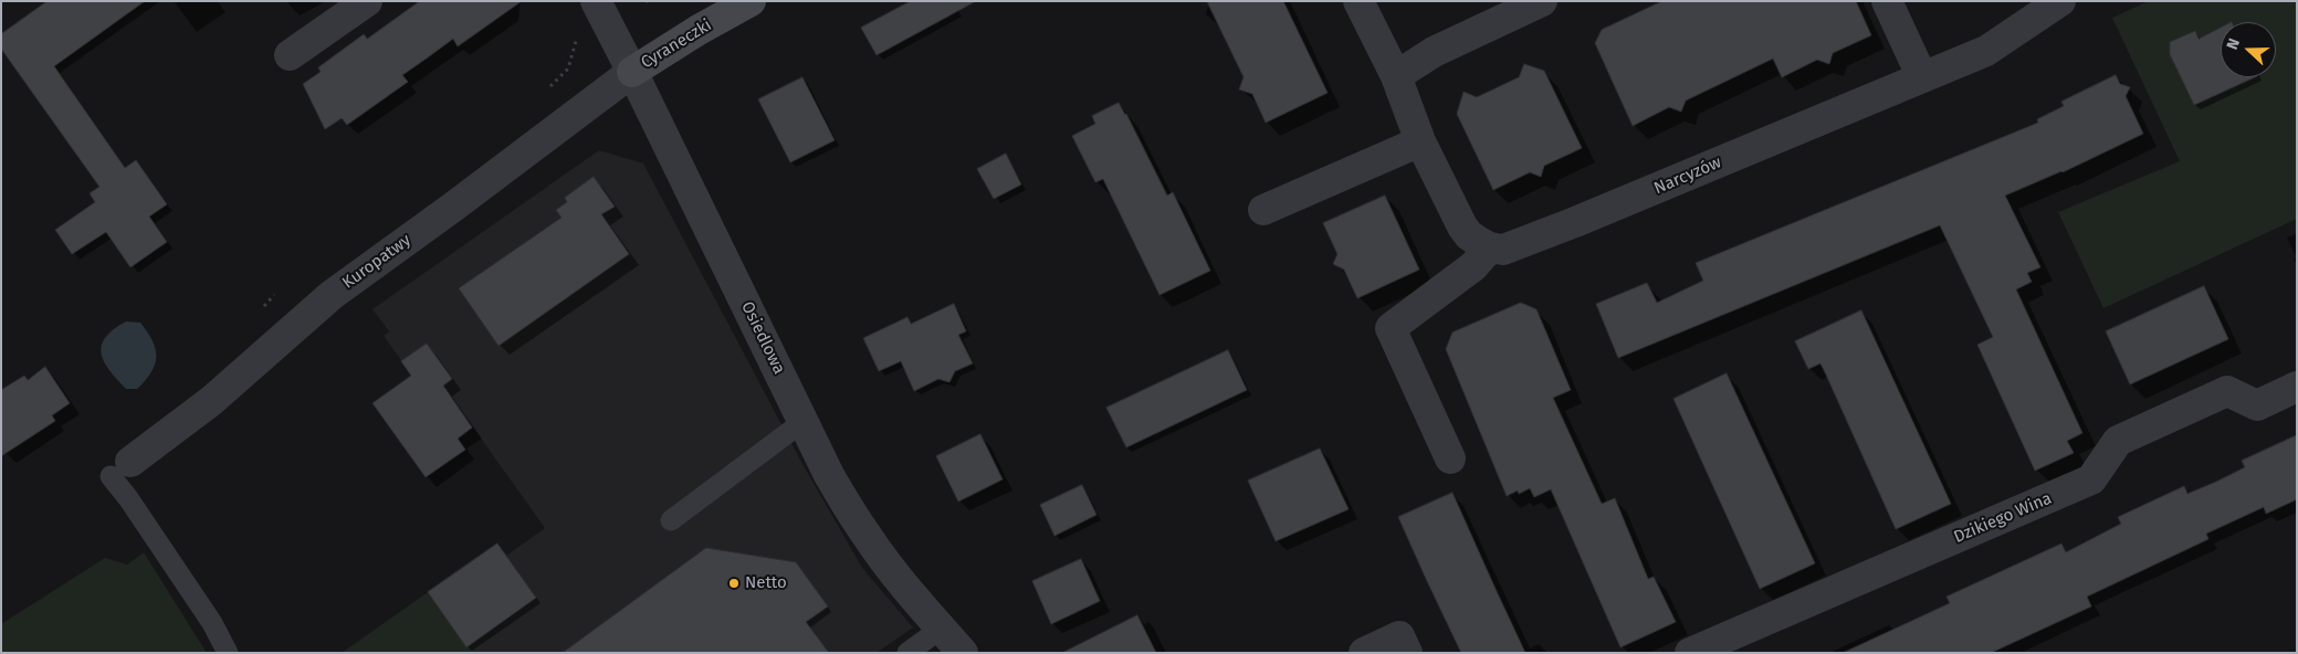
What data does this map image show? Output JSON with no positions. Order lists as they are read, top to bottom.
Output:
{
  "streets": {
    "street": [
      "Cyraneczki",
      "Narcyzów",
      "Kuropatwy",
      "Osiedlowa",
      "Dzikiego Wina"
    ]
  },
  "crossings": [
    ["Cyraneczki", "Kuropatwy"],
    ["Cyraneczki", "Osiedlowa"],
    ["Kuropatwy", "Osiedlowa"]
  ],
  "places": ["Netto"],
  "north": "left"
}
